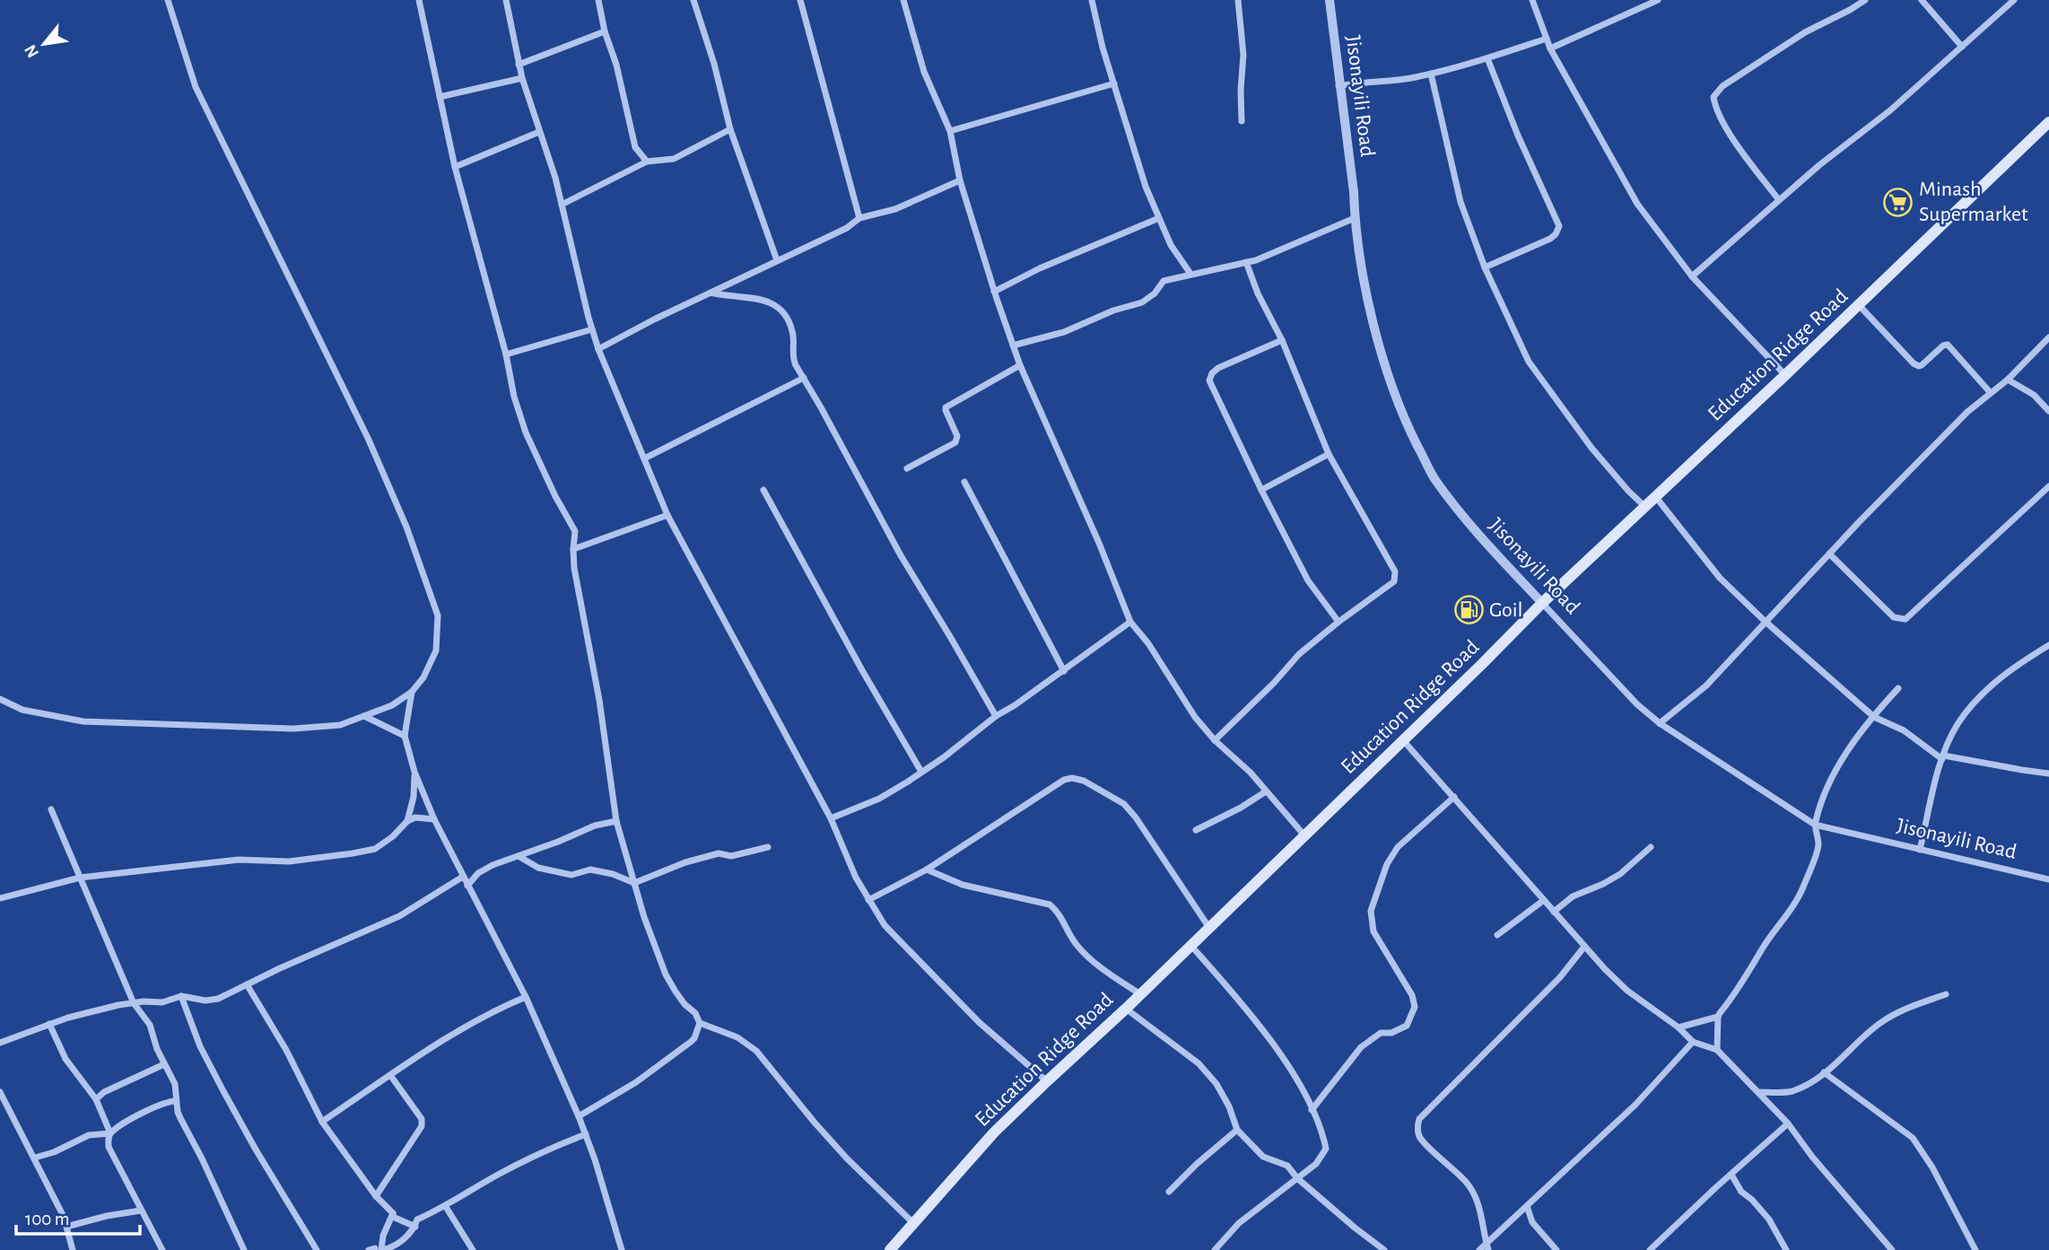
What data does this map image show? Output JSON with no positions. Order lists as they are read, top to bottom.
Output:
{
  "streets": {
    "main road": ["Education Ridge Road"],
    "street": ["Jisonayili Road"]
  },
  "crossings": [
    ["Jisonayili Road", "Education Ridge Road"]
  ],
  "places": {
    "supermarket": ["Minash Supermarket"],
    "fuel station": ["Goil"]
  },
  "scale_bar": "100 m",
  "north": "bottom left"
}
